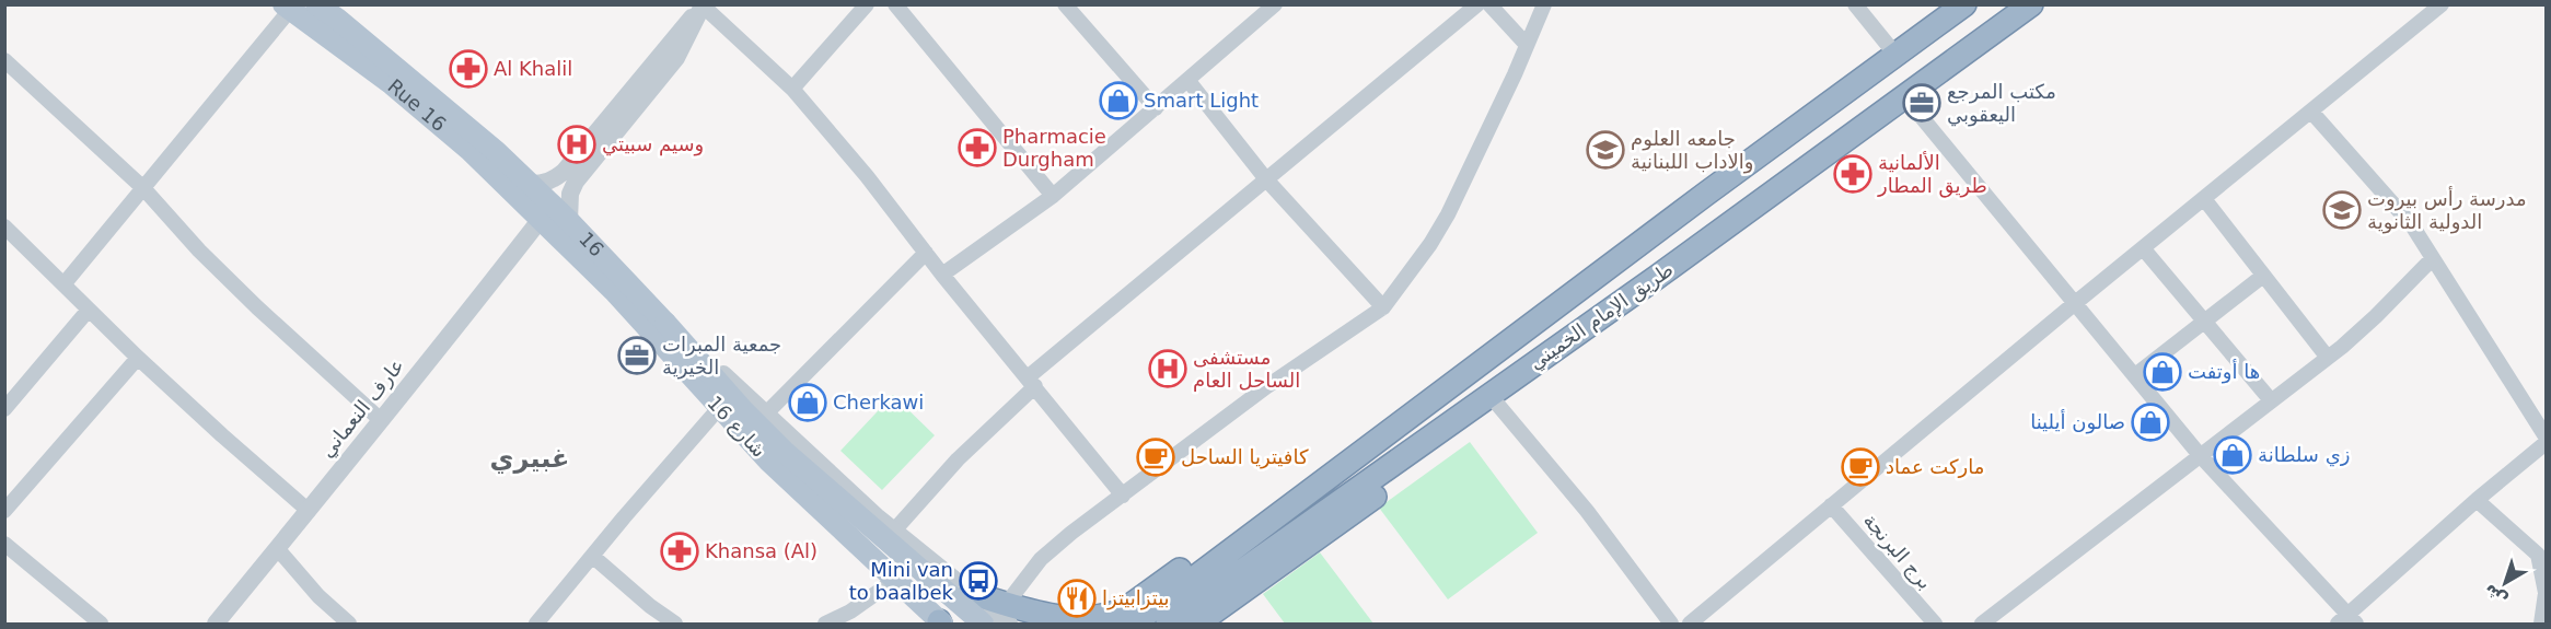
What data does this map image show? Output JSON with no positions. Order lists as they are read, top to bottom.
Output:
{
  "streets": {
    "highway": ["طريق الإمام الخميني"],
    "main road": ["Rue 16", "16", "شارع 16"],
    "street": ["عارف النعماني", "برج البرنجة"]
  },
  "crossings": [
    ["Rue 16", "16"],
    ["Rue 16", "عارف النعماني"],
    ["Rue 16", "شارع 16"],
    ["16", "عارف النعماني"],
    ["16", "شارع 16"],
    ["عارف النعماني", "شارع 16"]
  ],
  "districts": ["غبيري"],
  "places": {
    "pharmacy": [
      "Al Khalil",
      "Pharmacie Durgham",
      "الألمانية طريق المطار",
      "Khansa (Al)"
    ],
    "shop": [
      "Smart Light",
      "ها أوتفت",
      "Cherkawi",
      "صالون أيلينا",
      "زي سلطانة"
    ],
    "office": ["مكتب المرجع اليعقوبي", "جمعية المبرات الخيرية"],
    "hospital": ["وسيم سبيتي", "مستشفى الساحل العام"],
    "school or university": ["جامعه العلوم والاداب اللبنانية", "مدرسة رأس بيروت الدولية الثانوية"],
    "cafe": ["كافيتريا الساحل", "ماركت عماد"],
    "bus stop": ["Mini van to baalbek"],
    "restaurant": ["بيتزابيتزا"]
  },
  "north": "bottom left"
}
